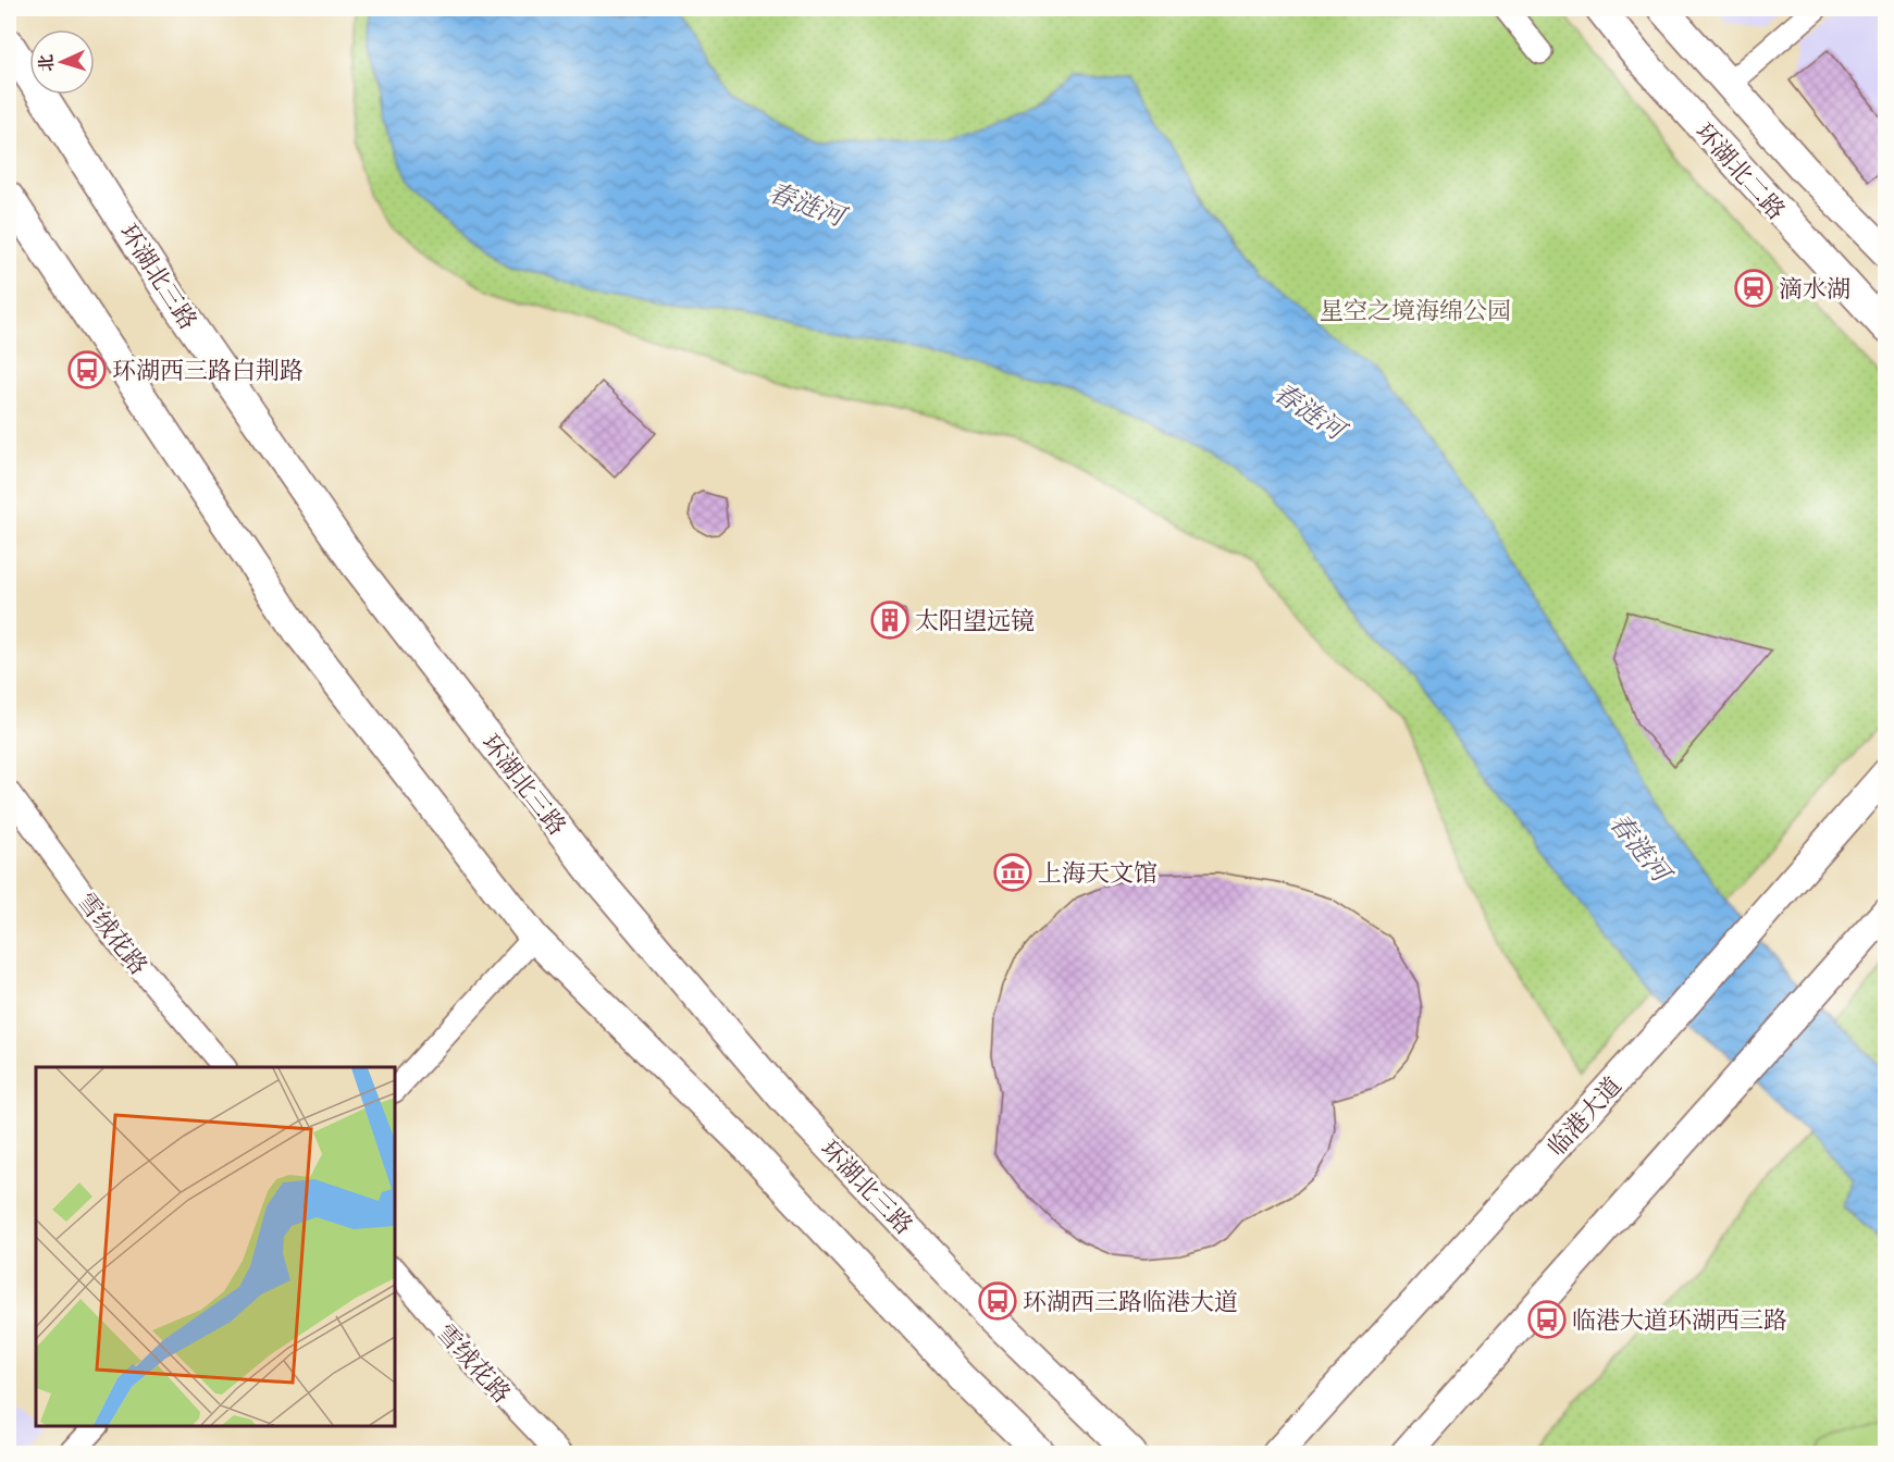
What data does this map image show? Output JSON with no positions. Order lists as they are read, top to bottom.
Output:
{
  "streets": {
    "main road": ["环湖北二路", "环湖北三路", "临港大道"],
    "street": ["雪绒花路"]
  },
  "water": ["春涟河"],
  "parks": ["星空之境海绵公园"],
  "places": {
    "station": ["滴水湖"],
    "bus stop": ["环湖西三路白荆路", "环湖西三路临港大道", "临港大道环湖西三路"],
    "building": ["太阳望远镜"],
    "museum": ["上海天文馆"]
  },
  "north": "left"
}
